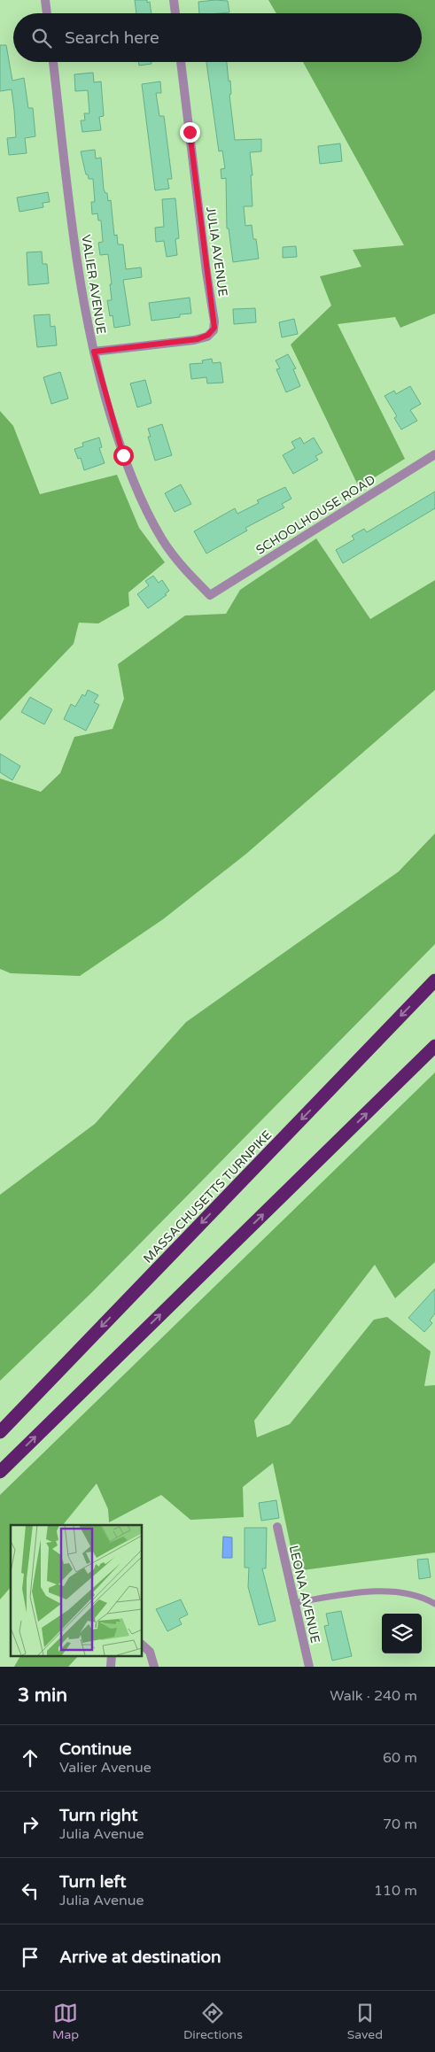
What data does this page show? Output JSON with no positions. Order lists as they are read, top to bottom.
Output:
{
  "streets": {
    "highway": ["MASSACHUSETTS TURNPIKE"],
    "street": [
      "JULIA AVENUE",
      "VALIER AVENUE",
      "SCHOOLHOUSE ROAD",
      "LEONA AVENUE"
    ]
  },
  "crossings": [
    ["JULIA AVENUE", "VALIER AVENUE"],
    ["VALIER AVENUE", "SCHOOLHOUSE ROAD"]
  ],
  "page": {
    "search": "Search here",
    "heading": ["3 min", "Walk · 240 m"],
    "list": [
      ["Continue", "Valier Avenue", "60 m"],
      ["Turn right", "Julia Avenue", "70 m"],
      ["Turn left", "Julia Avenue", "110 m"],
      "Arrive at destination"
    ],
    "nav": ["Map", "Directions", "Saved"]
  }
}
